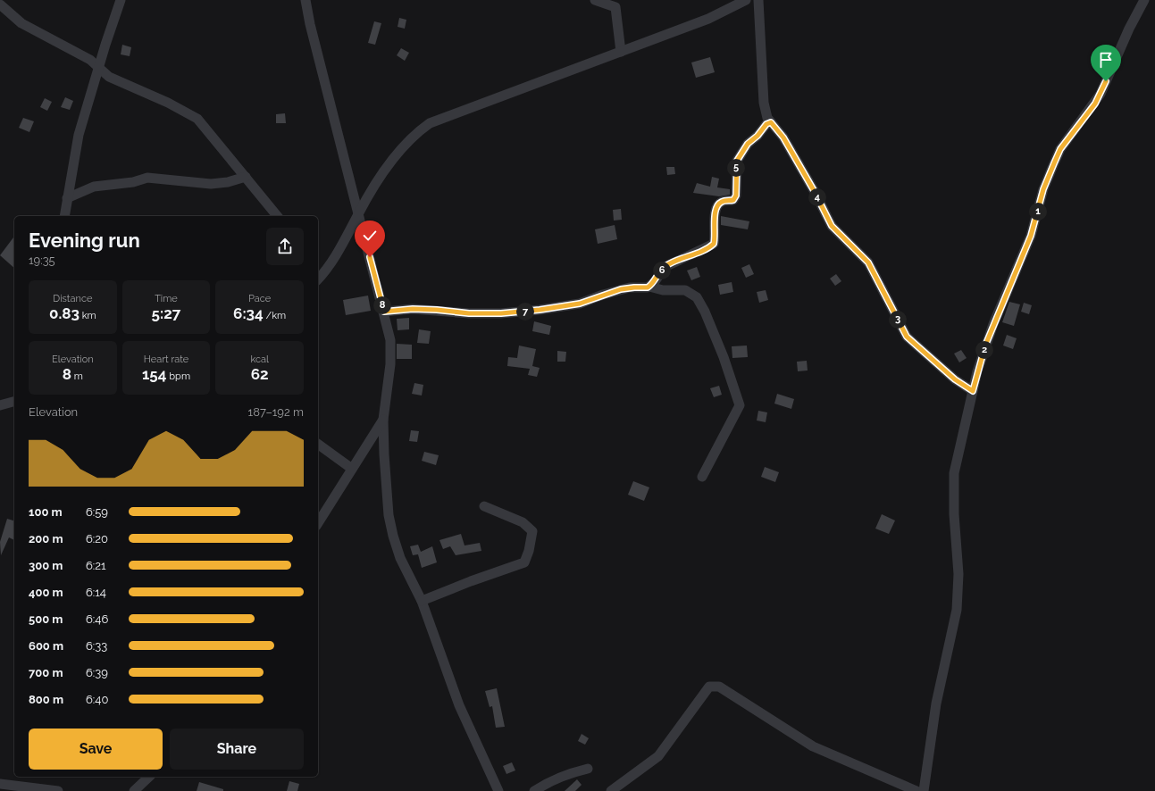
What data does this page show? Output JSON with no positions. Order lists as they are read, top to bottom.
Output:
{
  "page": {
    "pins": [
      "5",
      "4",
      "1",
      "6",
      "8",
      "7",
      "3",
      "2"
    ],
    "heading": ["Evening run", "19:35"],
    "stats": [
      ["Distance", "0.83 km"],
      ["Time", "5:27"],
      ["Pace", "6:34 /km"],
      ["Elevation", "8 m"],
      ["Heart rate", "154 bpm"],
      ["kcal", "62"]
    ],
    "chart": ["Elevation", "187–192 m"],
    "list": [
      {
        "name": "100 m",
        "note": "6:59"
      },
      {
        "name": "200 m",
        "note": "6:20"
      },
      {
        "name": "300 m",
        "note": "6:21"
      },
      {
        "name": "400 m",
        "note": "6:14"
      },
      {
        "name": "500 m",
        "note": "6:46"
      },
      {
        "name": "600 m",
        "note": "6:33"
      },
      {
        "name": "700 m",
        "note": "6:39"
      },
      {
        "name": "800 m",
        "note": "6:40"
      }
    ],
    "buttons": ["Save", "Share"]
  }
}
